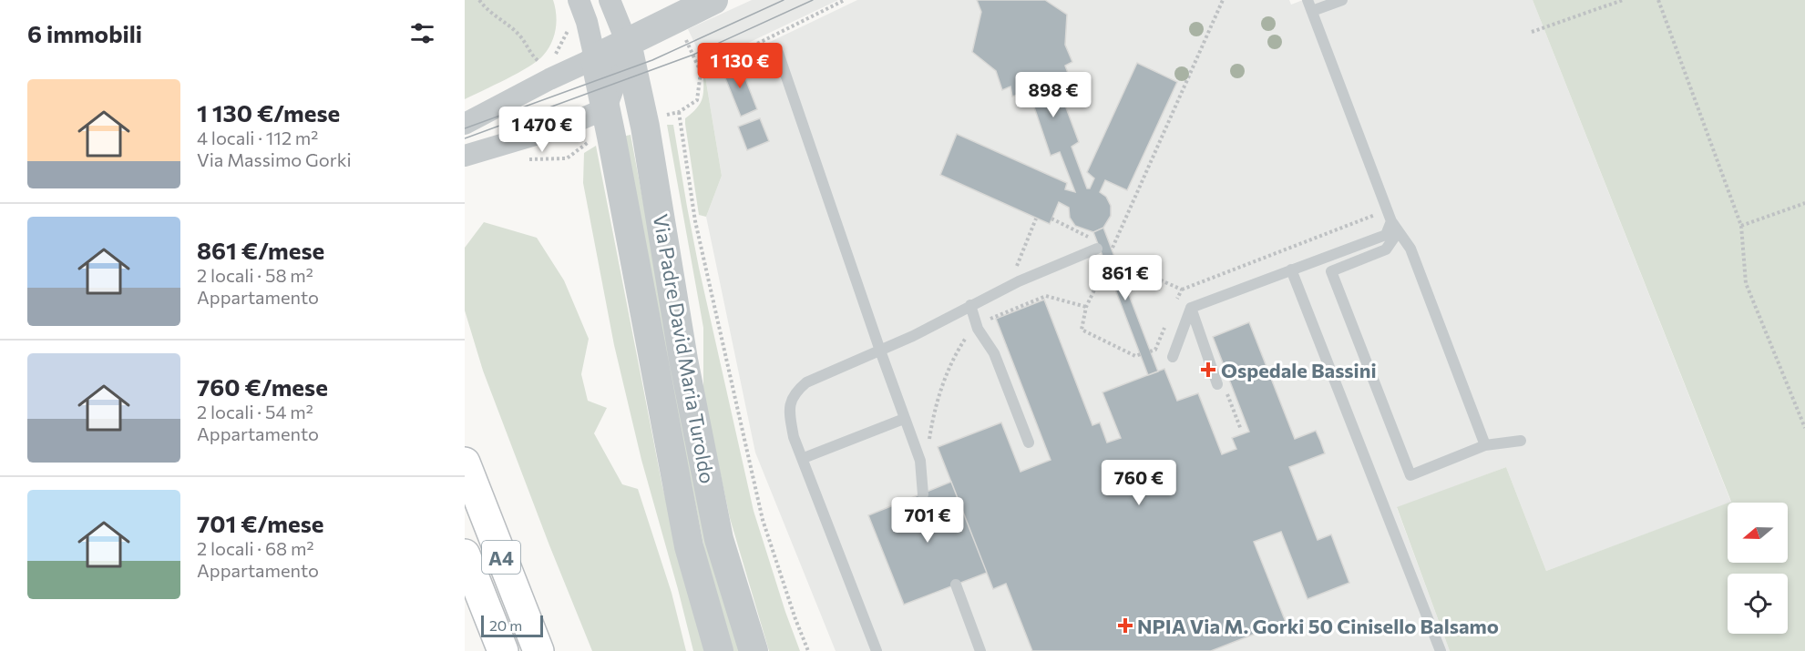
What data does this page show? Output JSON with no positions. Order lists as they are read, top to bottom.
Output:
{
  "streets": {
    "highway": ["A4"],
    "street": ["Via Padre David Maria Turoldo"]
  },
  "places": {
    "health": ["Ospedale Bassini", "NPIA Via M. Gorki 50 Cinisello Balsamo"]
  },
  "scale_bar": "20 m",
  "north": "left",
  "page": {
    "heading": "6 immobili",
    "price": [
      "1 130 €",
      "898 €",
      "1 470 €",
      "861 €",
      "760 €",
      "701 €"
    ],
    "list": [
      {
        "name": "1 130 €/mese",
        "note": "4 locali · 112 m² · Via Massimo Gorki"
      },
      {
        "name": "861 €/mese",
        "note": "2 locali · 58 m² · Appartamento"
      },
      {
        "name": "760 €/mese",
        "note": "2 locali · 54 m² · Appartamento"
      },
      {
        "name": "701 €/mese",
        "note": "2 locali · 68 m² · Appartamento"
      }
    ],
    "scale": "20 m"
  }
}
